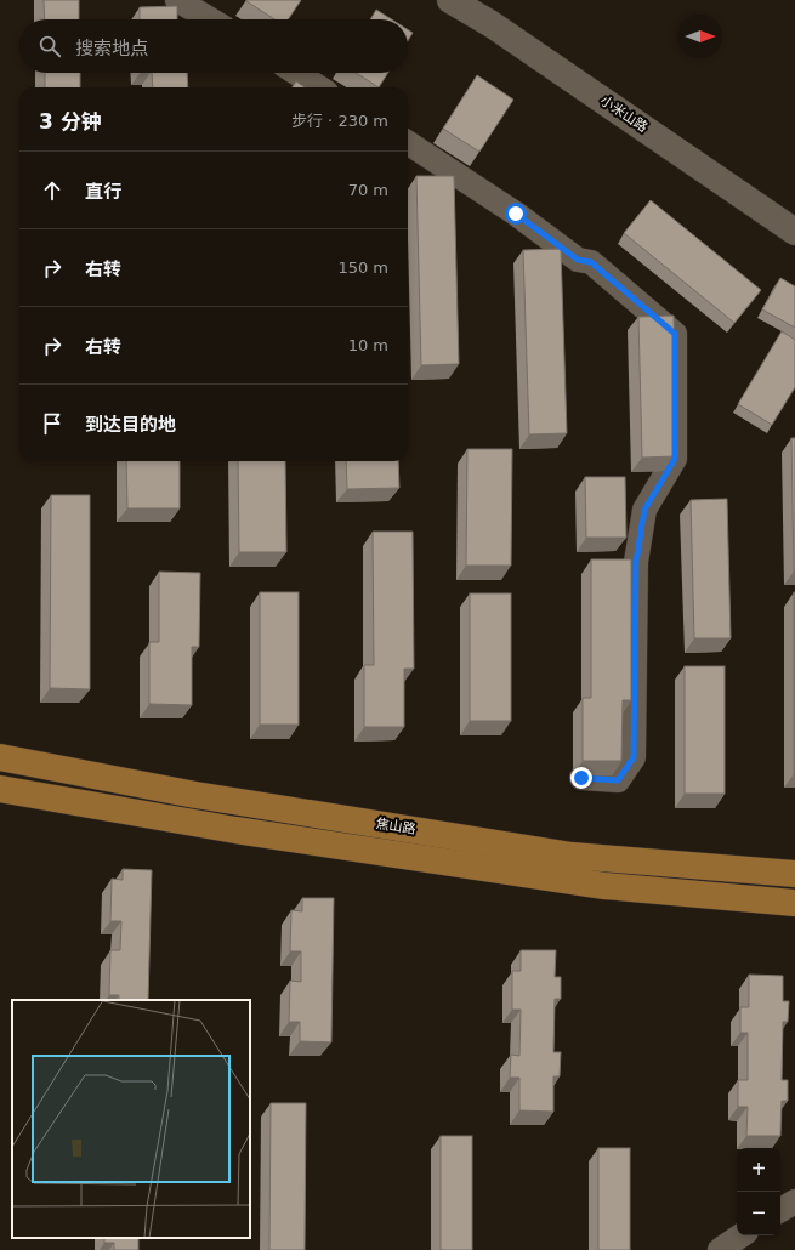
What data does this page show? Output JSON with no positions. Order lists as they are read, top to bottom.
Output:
{
  "streets": {
    "main road": ["焦山路"],
    "street": ["小米山路"]
  },
  "north": "right",
  "page": {
    "search": "搜索地点",
    "heading": ["3 分钟", "步行 · 230 m"],
    "list": [
      ["直行", "70 m"],
      ["右转", "150 m"],
      ["右转", "10 m"],
      "到达目的地"
    ],
    "map_buttons": ["+", "−"]
  }
}
